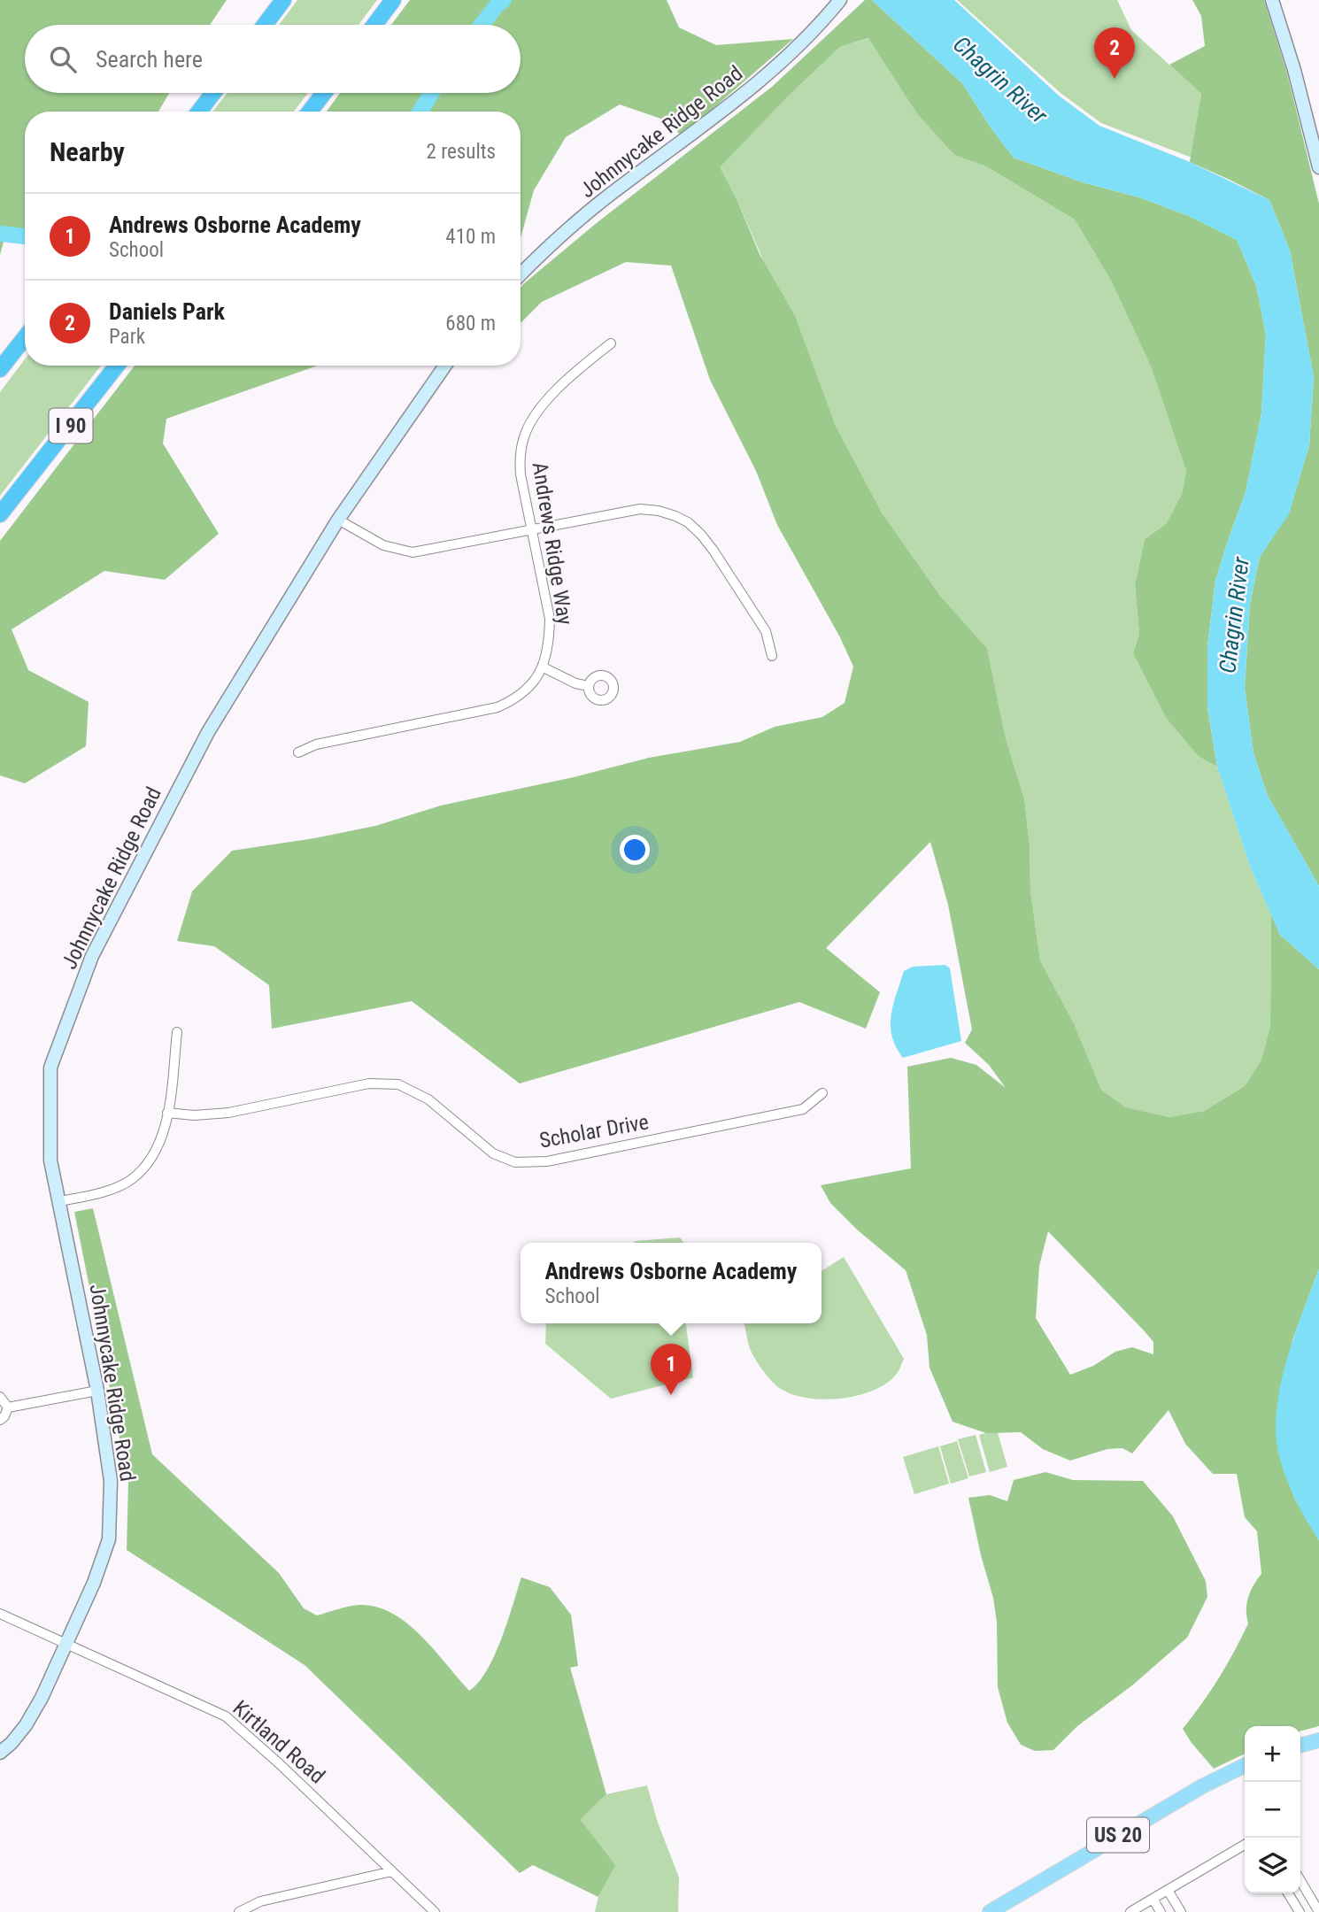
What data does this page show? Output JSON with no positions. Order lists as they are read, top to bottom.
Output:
{
  "streets": {
    "highway": ["I 90"],
    "main road": ["Johnnycake Ridge Road", "US 20"],
    "street": ["Andrews Ridge Way", "Scholar Drive", "Kirtland Road"]
  },
  "crossings": [
    ["Johnnycake Ridge Road", "Kirtland Road"]
  ],
  "water": ["Chagrin River"],
  "page": {
    "search": "Search here",
    "pins": ["2", "1"],
    "heading": ["Nearby", "2 results"],
    "list": [
      {
        "mark": "1",
        "name": "Andrews Osborne Academy",
        "note": "School",
        "value": "410 m"
      },
      {
        "mark": "2",
        "name": "Daniels Park",
        "note": "Park",
        "value": "680 m"
      }
    ],
    "popup": ["Andrews Osborne Academy", "School"],
    "map_buttons": ["+", "−"]
  }
}
